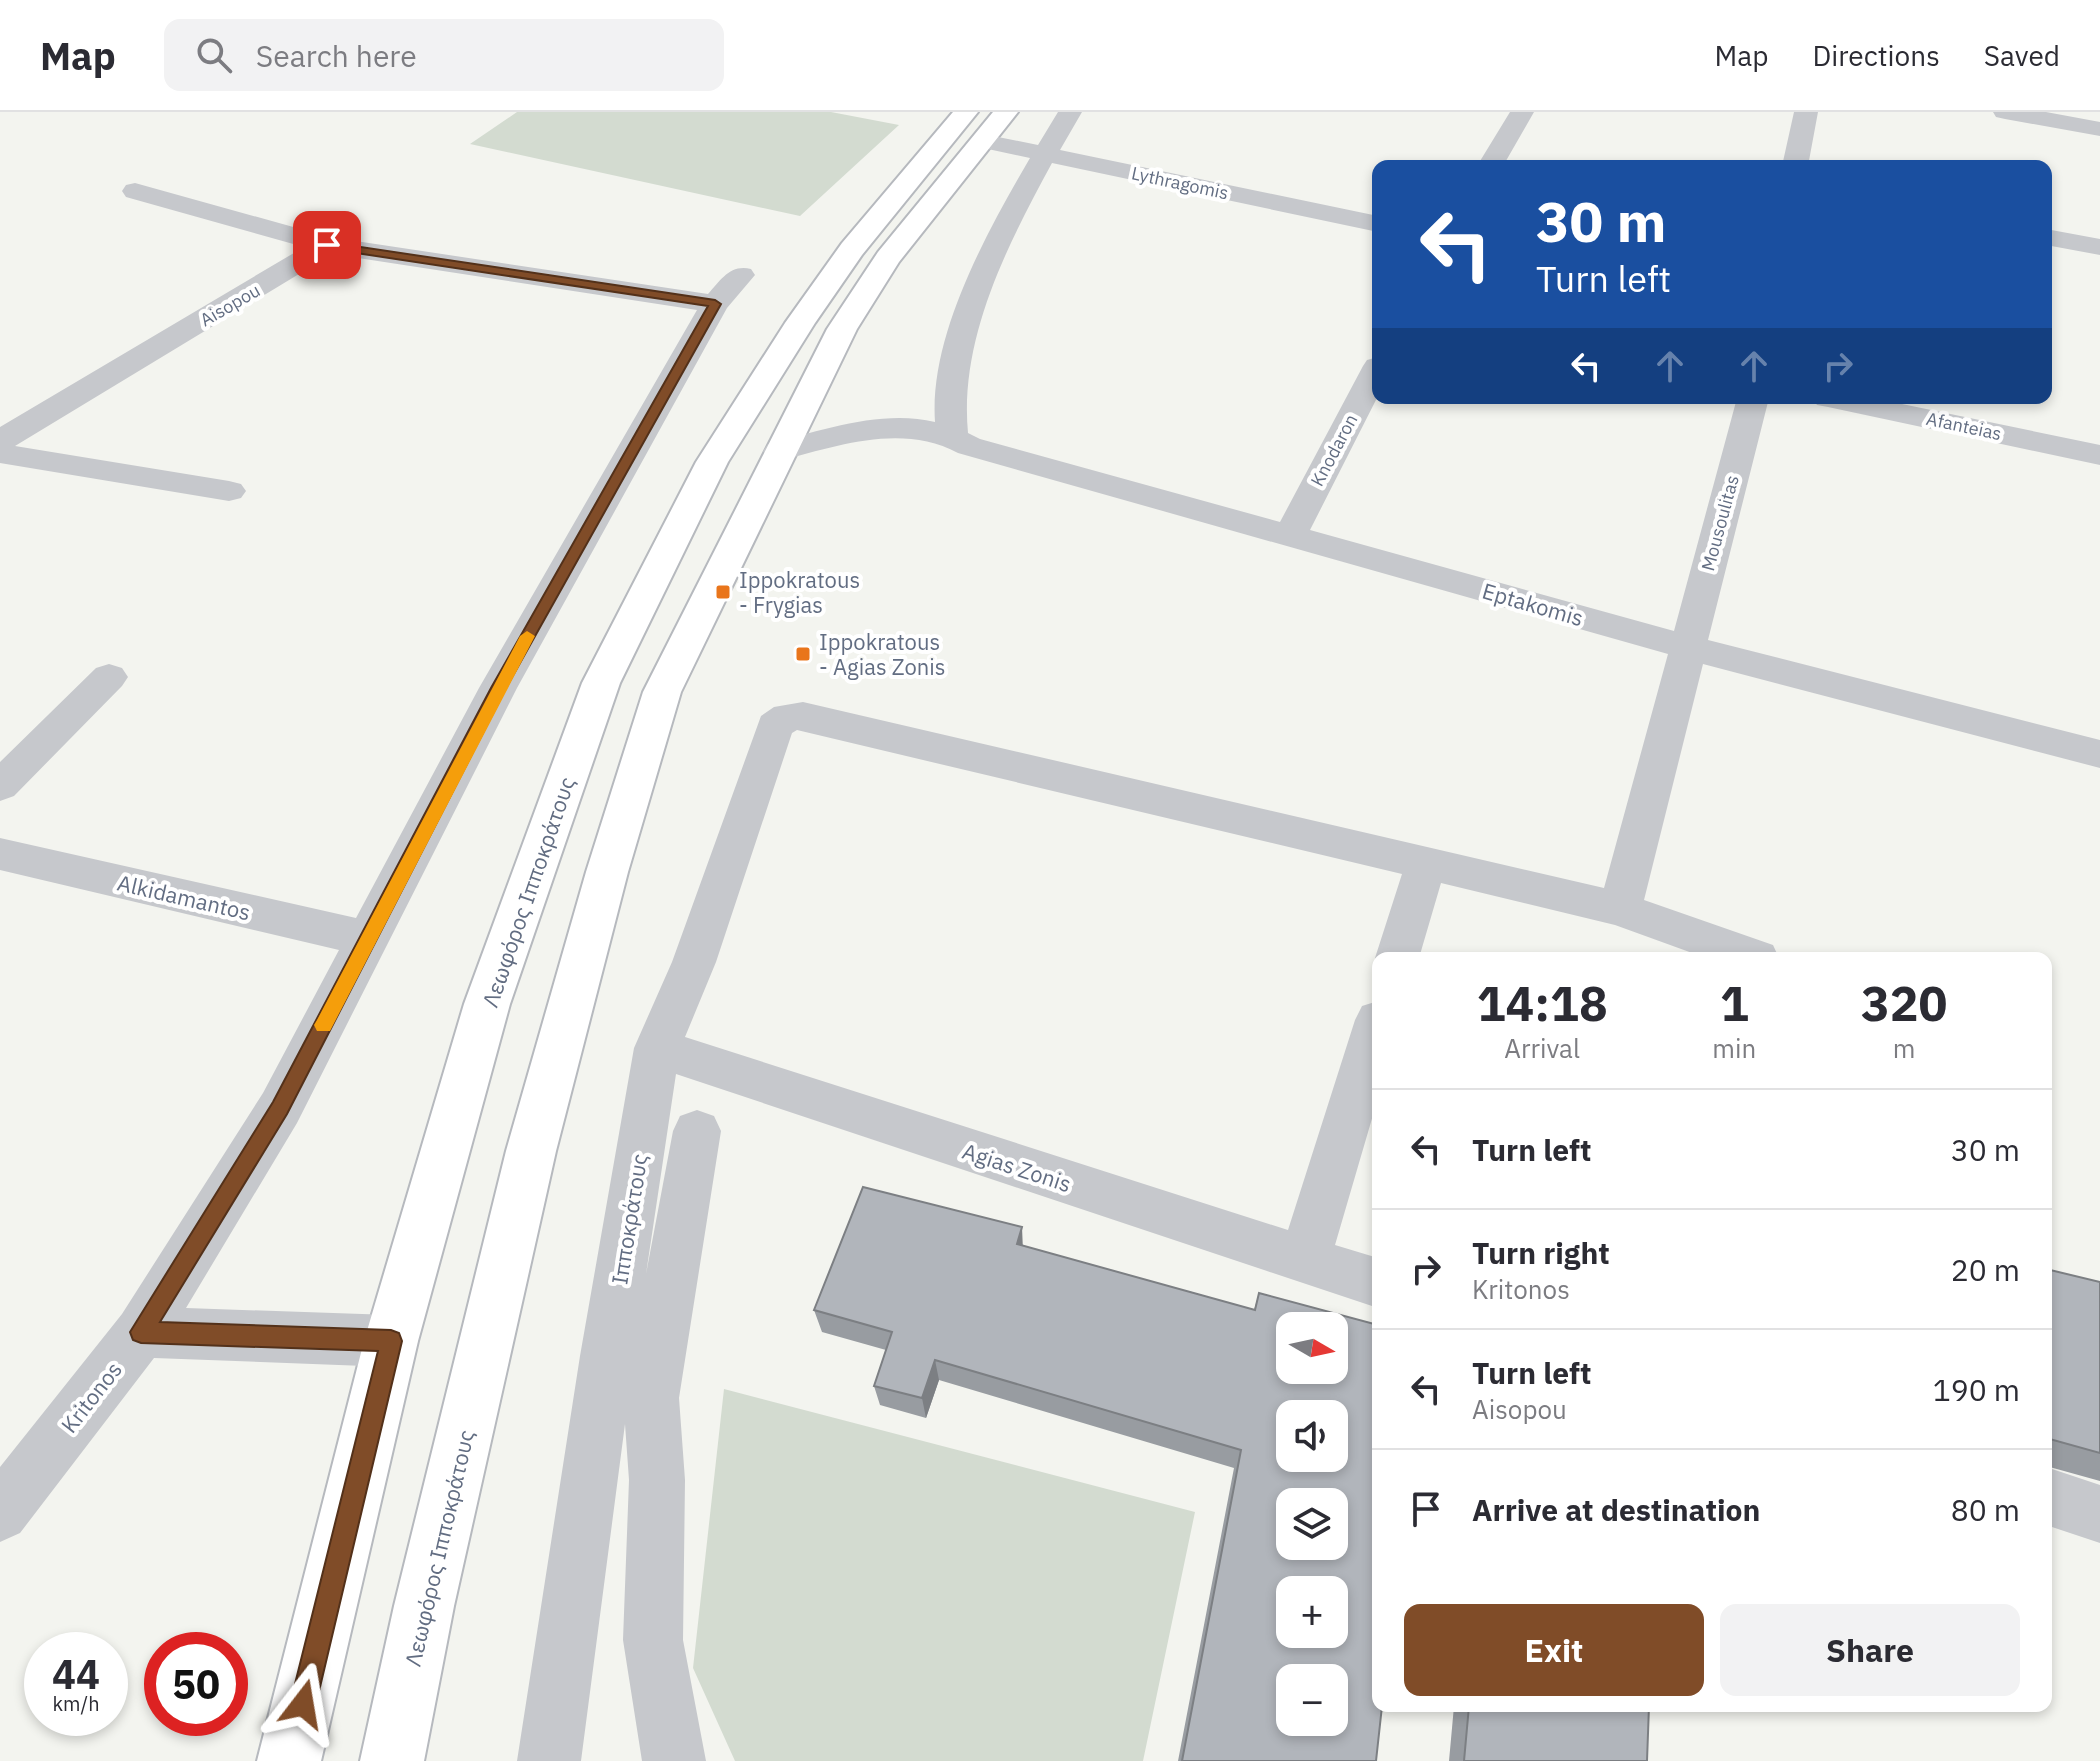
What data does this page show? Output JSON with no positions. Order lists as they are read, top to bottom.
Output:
{
  "streets": {
    "main road": ["Λεωφόρος Ιπποκράτους"],
    "street": [
      "Lythragomis",
      "Aisopou",
      "Afanteias",
      "Knodaron",
      "Mousoulitas",
      "Eptakomis",
      "Alkidamantos",
      "Agias Zonis",
      "Ιπποκράτους",
      "Kritonos"
    ]
  },
  "crossings": [
    ["Lythragomis", "Λεωφόρος Ιπποκράτους"],
    ["Knodaron", "Eptakomis"],
    ["Mousoulitas", "Eptakomis"],
    ["Eptakomis", "Λεωφόρος Ιπποκράτους"],
    ["Alkidamantos", "Kritonos"],
    ["Agias Zonis", "Ιπποκράτους"]
  ],
  "places": {
    "transit": ["Ippokratous - Frygias", "Ippokratous - Agias Zonis"]
  },
  "north": "right",
  "page": {
    "header": "Map",
    "search": "Search here",
    "nav": ["Map", "Directions", "Saved"],
    "turn": ["30 m", "Turn left"],
    "eta": [
      "14:18",
      "Arrival",
      "1",
      "min",
      "320",
      "m"
    ],
    "list": [
      {
        "name": "Turn left",
        "value": "30 m"
      },
      {
        "name": "Turn right",
        "note": "Kritonos",
        "value": "20 m"
      },
      {
        "name": "Turn left",
        "note": "Aisopou",
        "value": "190 m"
      },
      {
        "name": "Arrive at destination",
        "value": "80 m"
      }
    ],
    "map_buttons": ["+", "−"],
    "buttons": ["Exit", "Share"],
    "speed": "44 km/h",
    "limit": "50"
  }
}
